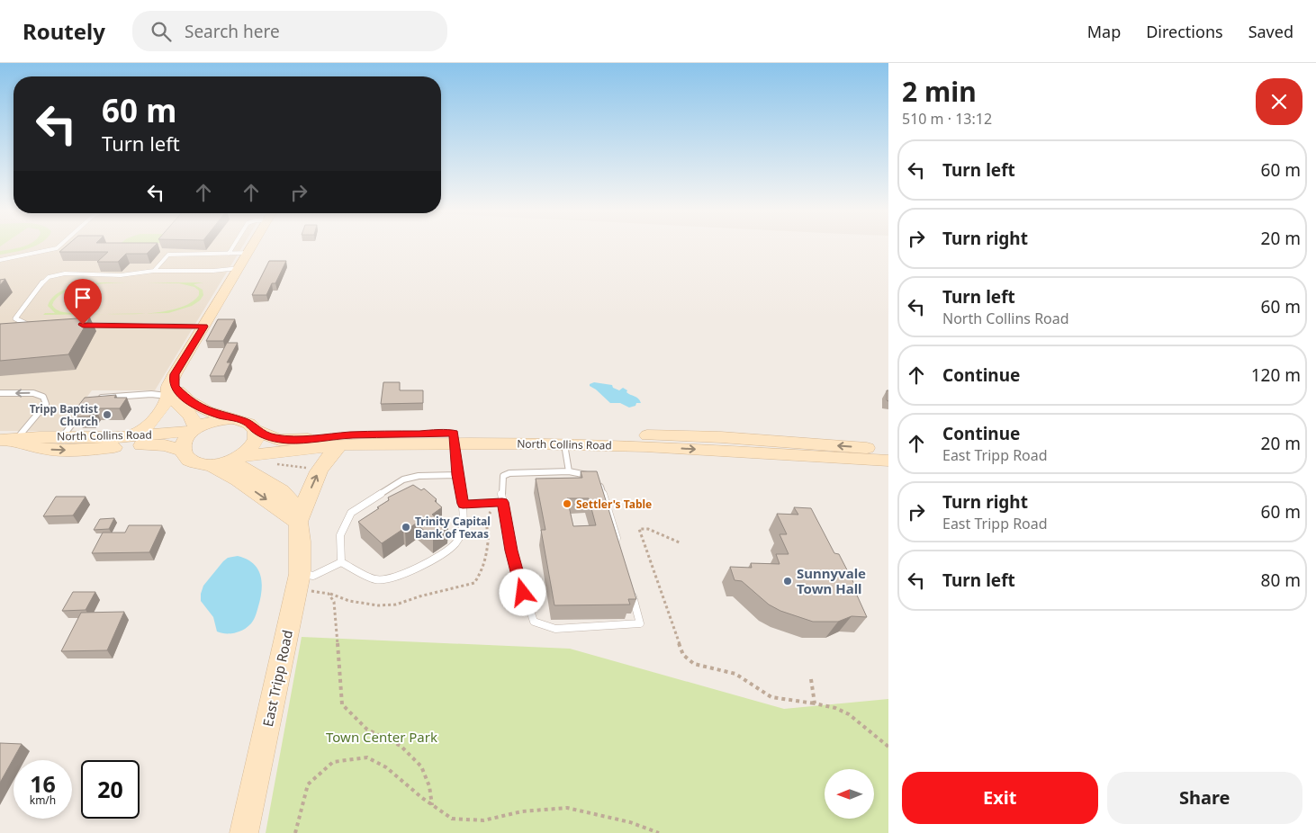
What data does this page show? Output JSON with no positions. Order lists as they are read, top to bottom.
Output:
{
  "streets": {
    "street": ["North Collins Road", "East Tripp Road"]
  },
  "crossings": [
    ["North Collins Road", "East Tripp Road"]
  ],
  "parks": ["Town Center Park"],
  "places": [
    "Tripp Baptist Church",
    "Settler's Table",
    "Trinity Capital Bank of Texas",
    "Sunnyvale Town Hall"
  ],
  "north": "left",
  "page": {
    "header": "Routely",
    "search": "Search here",
    "nav": ["Map", "Directions", "Saved"],
    "heading": ["2 min", "510 m · 13:12"],
    "turn": ["60 m", "Turn left"],
    "list": [
      {
        "name": "Turn left",
        "value": "60 m"
      },
      {
        "name": "Turn right",
        "value": "20 m"
      },
      {
        "name": "Turn left",
        "note": "North Collins Road",
        "value": "60 m"
      },
      {
        "name": "Continue",
        "value": "120 m"
      },
      {
        "name": "Continue",
        "note": "East Tripp Road",
        "value": "20 m"
      },
      {
        "name": "Turn right",
        "note": "East Tripp Road",
        "value": "60 m"
      },
      {
        "name": "Turn left",
        "value": "80 m"
      }
    ],
    "speed": "16 km/h",
    "limit": "20",
    "buttons": ["Exit", "Share"]
  }
}
